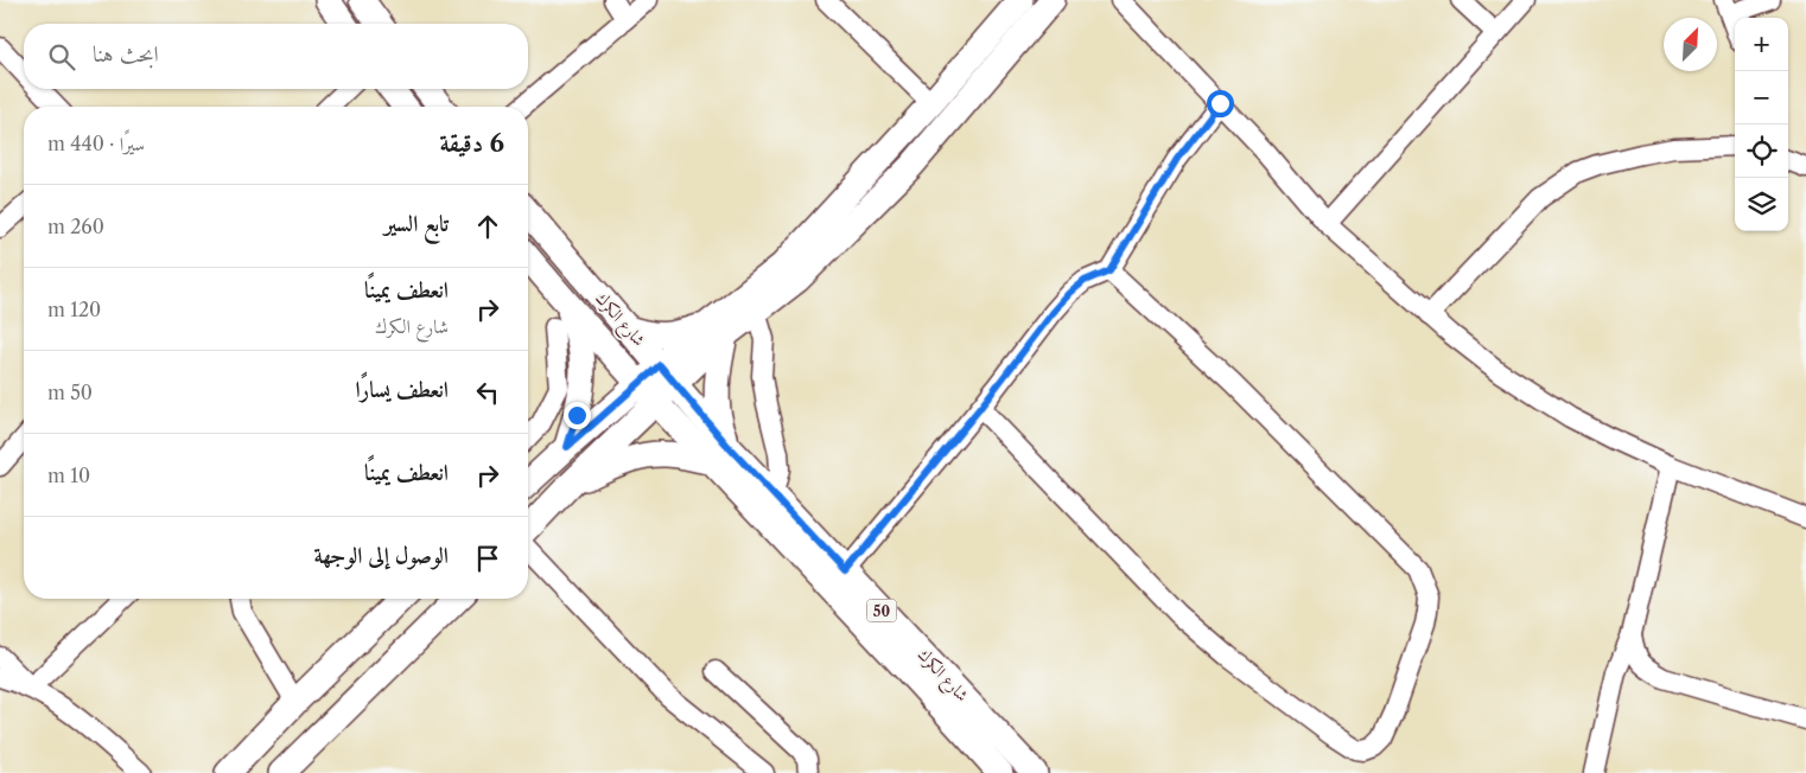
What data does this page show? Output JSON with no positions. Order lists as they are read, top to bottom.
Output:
{
  "streets": {
    "main road": ["شارع الكرك", "50"]
  },
  "north": "top right",
  "page": {
    "map_buttons": ["+", "−"],
    "search": "ابحث هنا",
    "heading": ["6 دقيقة", "سيرًا · 440 m"],
    "list": [
      ["تابع السير", "260 m"],
      ["انعطف يمينًا", "شارع الكرك", "120 m"],
      ["انعطف يسارًا", "50 m"],
      ["انعطف يمينًا", "10 m"],
      "الوصول إلى الوجهة"
    ]
  }
}
